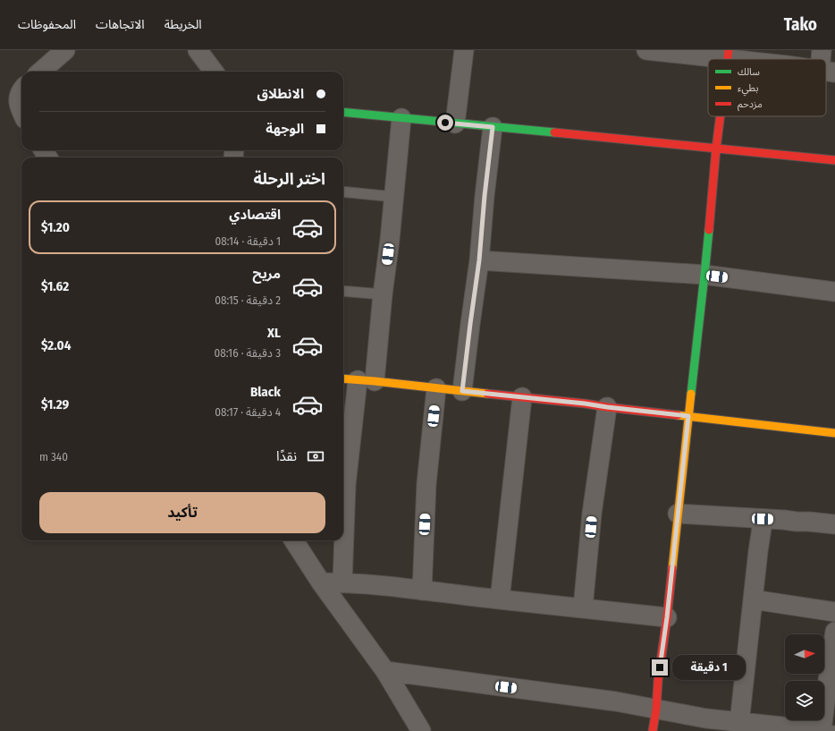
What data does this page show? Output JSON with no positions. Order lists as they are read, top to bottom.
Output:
{
  "legend": ["سالك", "بطيء", "مزدحم"],
  "north": "right",
  "page": {
    "header": "Tako",
    "nav": ["الخريطة", "الاتجاهات", "المحفوظات"],
    "banner": ["الانطلاق", "الوجهة"],
    "heading": "اختر الرحلة",
    "list": [
      {
        "name": "اقتصادي",
        "note": "1 دقيقة · 08:14",
        "value": "$1.20"
      },
      {
        "name": "مريح",
        "note": "2 دقيقة · 08:15",
        "value": "$1.62"
      },
      {
        "name": "XL",
        "note": "3 دقيقة · 08:16",
        "value": "$2.04"
      },
      {
        "name": "Black",
        "note": "4 دقيقة · 08:17",
        "value": "$1.29"
      }
    ],
    "pay": ["نقدًا", "340 m"],
    "buttons": "تأكيد",
    "bubble": "1 دقيقة"
  }
}
